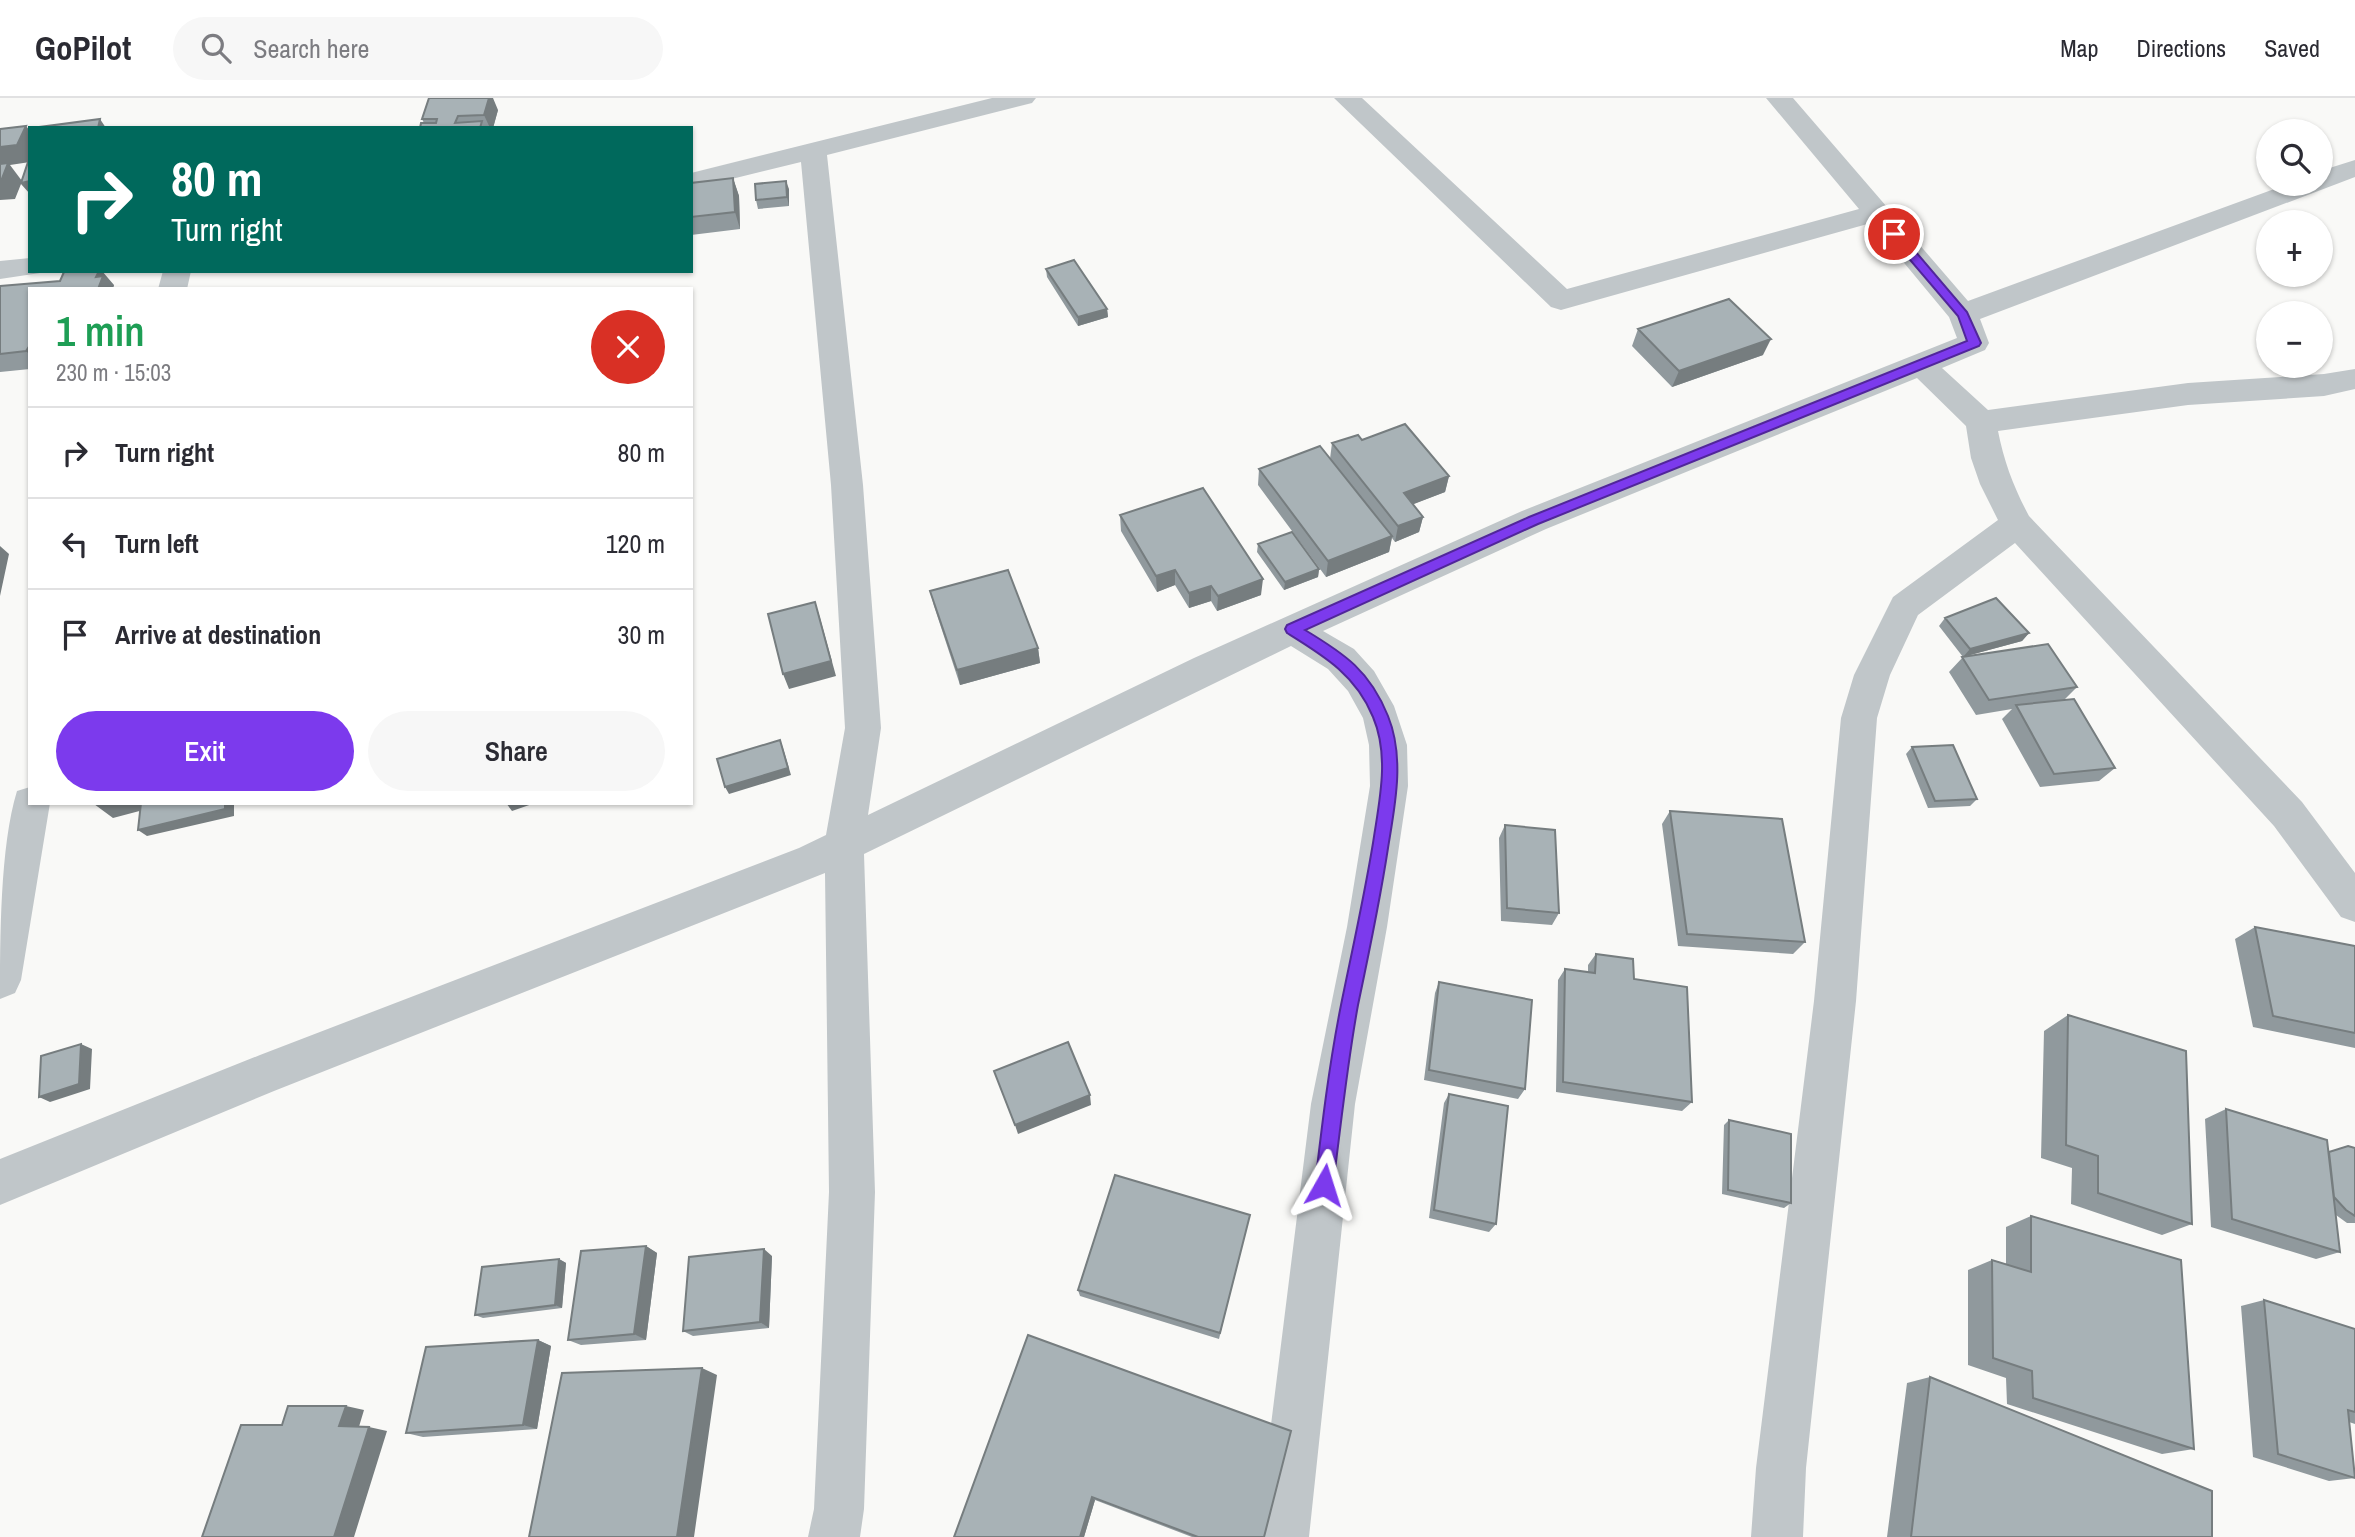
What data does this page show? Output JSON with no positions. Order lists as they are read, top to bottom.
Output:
{
  "page": {
    "header": "GoPilot",
    "search": "Search here",
    "nav": ["Map", "Directions", "Saved"],
    "map_buttons": ["+", "−"],
    "turn": ["80 m", "Turn right"],
    "heading": ["1 min", "230 m · 15:03"],
    "list": [
      {
        "name": "Turn right",
        "value": "80 m"
      },
      {
        "name": "Turn left",
        "value": "120 m"
      },
      {
        "name": "Arrive at destination",
        "value": "30 m"
      }
    ],
    "buttons": ["Exit", "Share"]
  }
}
